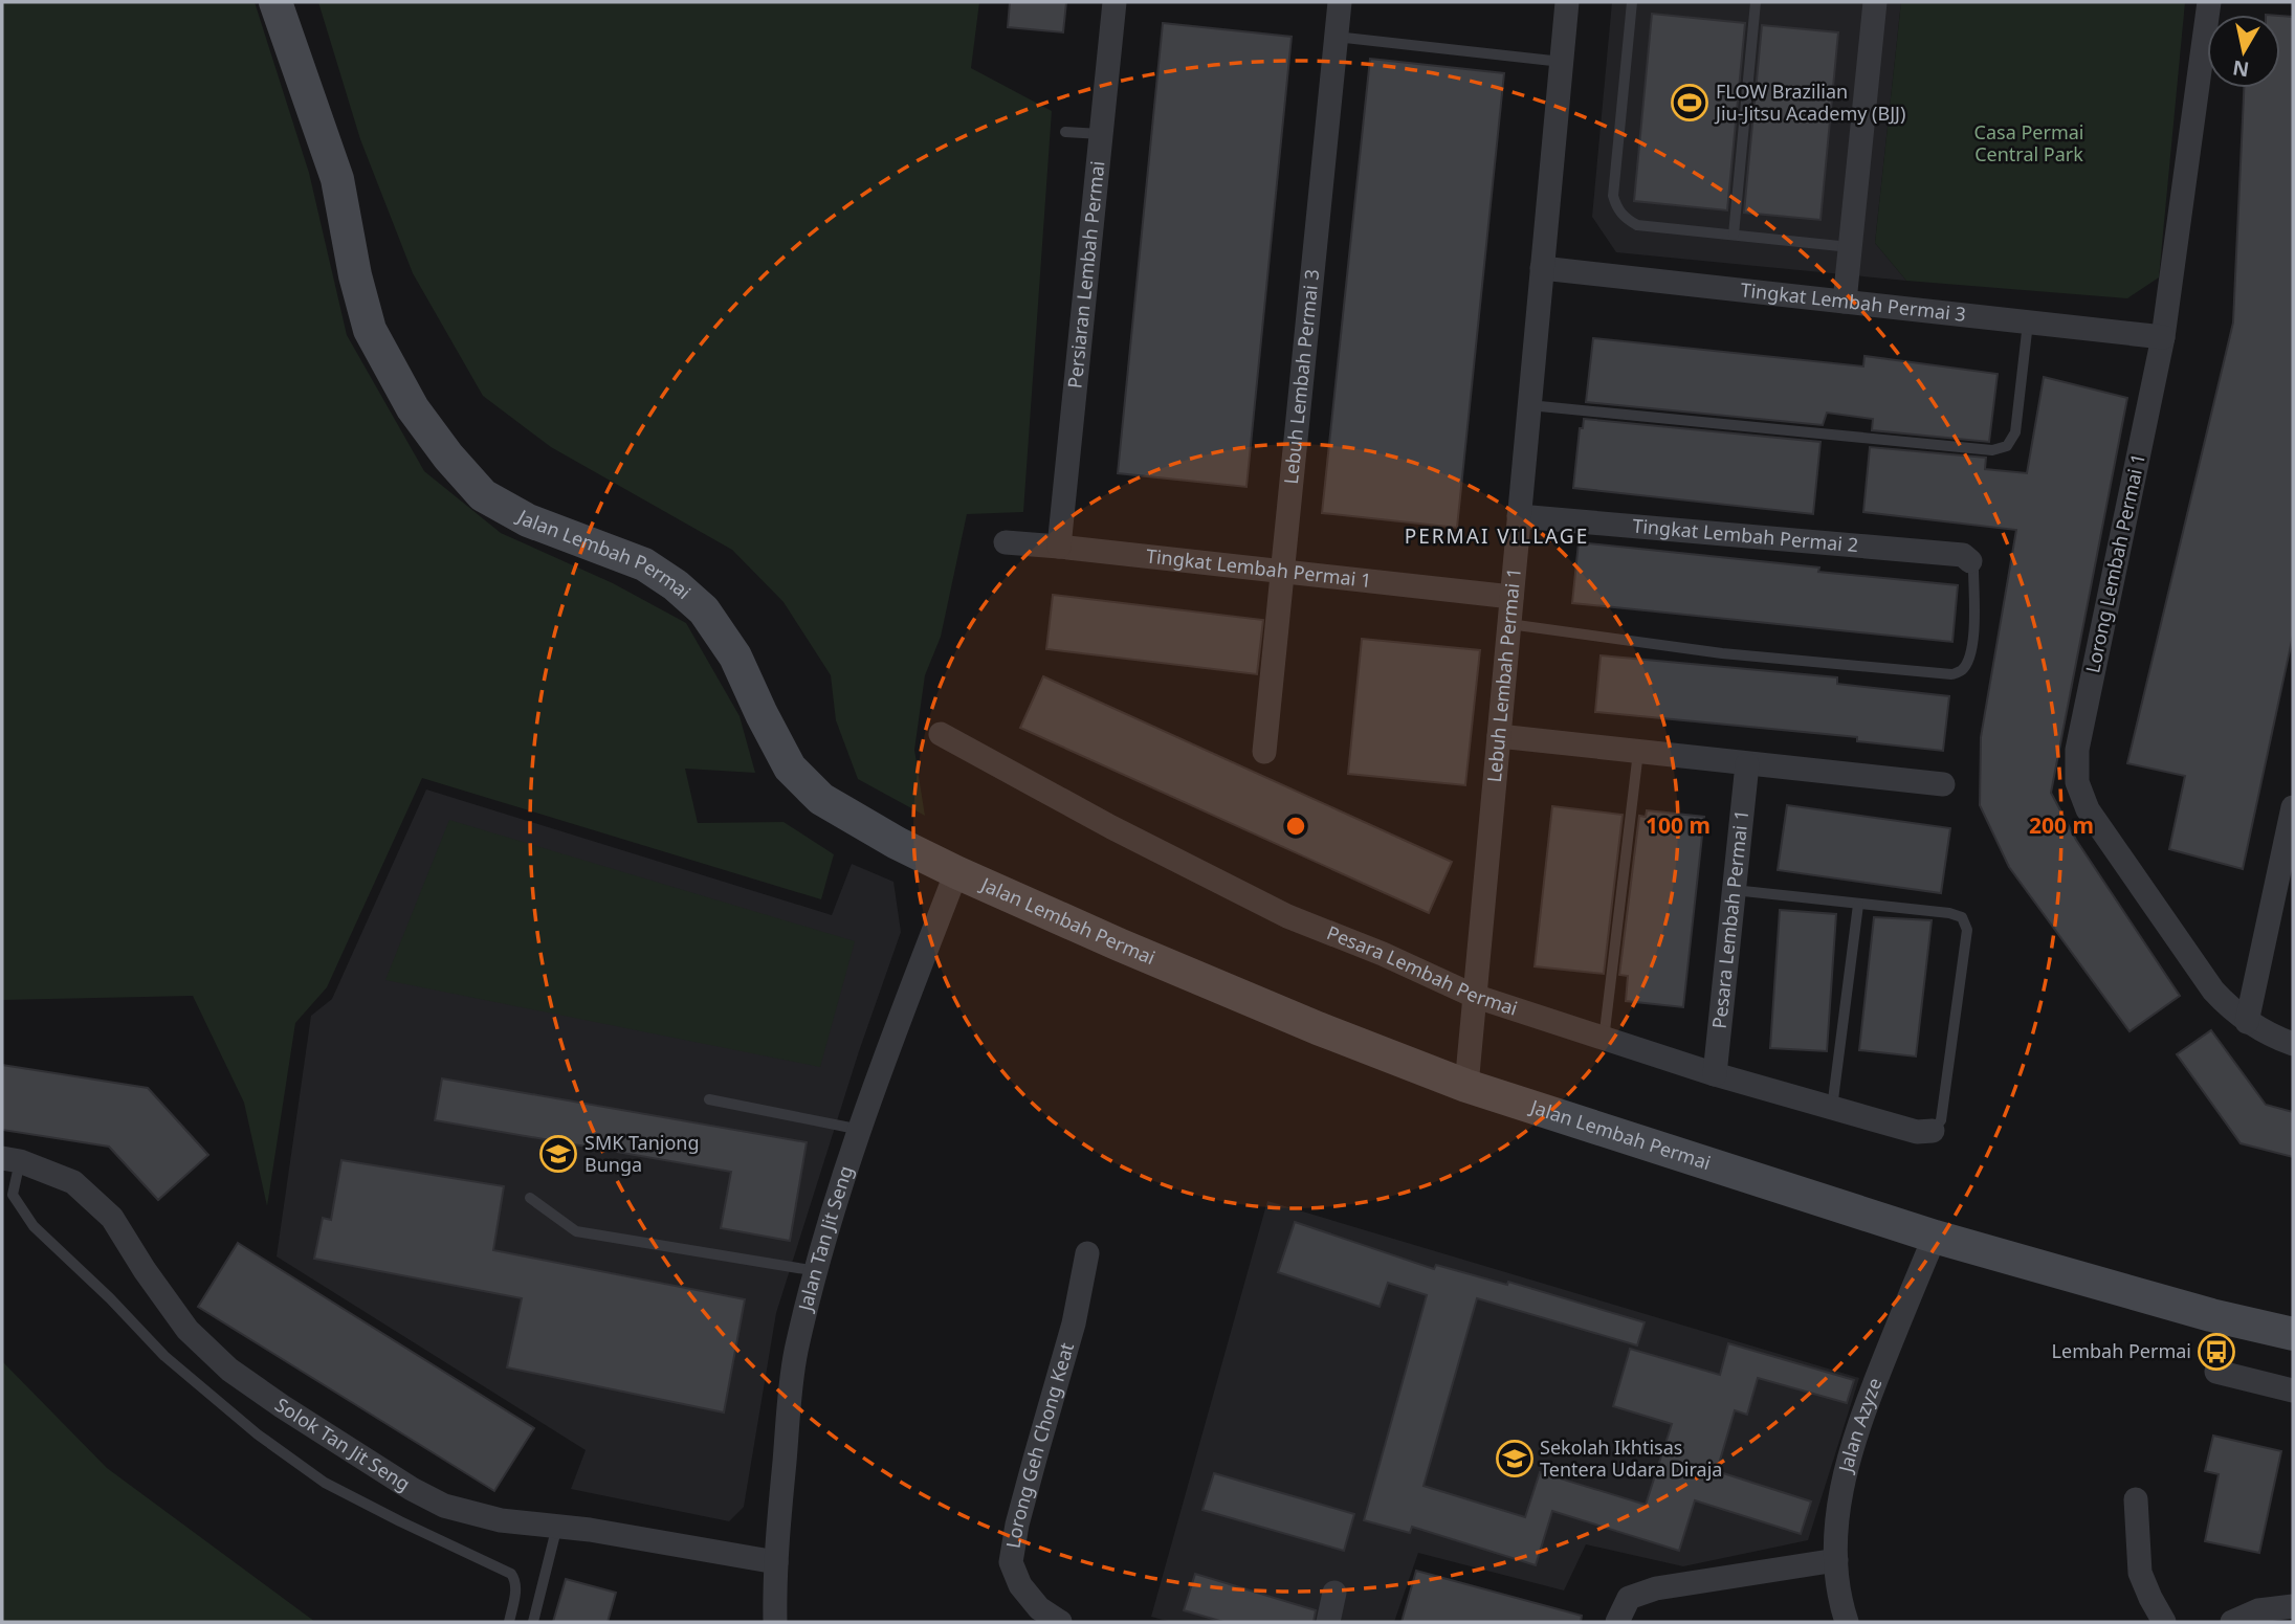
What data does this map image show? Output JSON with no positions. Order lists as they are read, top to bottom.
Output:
{
  "streets": {
    "main road": ["Jalan Lembah Permai"],
    "street": [
      "Persiaran Lembah Permai",
      "Tingkat Lembah Permai 3",
      "Lebuh Lembah Permai 3",
      "Tingkat Lembah Permai 2",
      "Lorong Lembah Permai 1",
      "Tingkat Lembah Permai 1",
      "Lebuh Lembah Permai 1",
      "Pesara Lembah Permai 1",
      "Pesara Lembah Permai",
      "Jalan Tan Jit Seng",
      "Jalan Azyze",
      "Solok Tan Jit Seng",
      "Lorong Geh Chong Keat"
    ]
  },
  "crossings": [
    ["Persiaran Lembah Permai", "Tingkat Lembah Permai 1"],
    ["Tingkat Lembah Permai 3", "Lorong Lembah Permai 1"],
    ["Tingkat Lembah Permai 3", "Lebuh Lembah Permai 1"],
    ["Lebuh Lembah Permai 3", "Tingkat Lembah Permai 1"],
    ["Tingkat Lembah Permai 2", "Lebuh Lembah Permai 1"],
    ["Jalan Lembah Permai", "Lebuh Lembah Permai 1"],
    ["Jalan Lembah Permai", "Jalan Tan Jit Seng"],
    ["Jalan Lembah Permai", "Jalan Azyze"],
    ["Tingkat Lembah Permai 1", "Lebuh Lembah Permai 1"],
    ["Lebuh Lembah Permai 1", "Pesara Lembah Permai"],
    ["Pesara Lembah Permai 1", "Pesara Lembah Permai"],
    ["Jalan Tan Jit Seng", "Solok Tan Jit Seng"]
  ],
  "districts": ["PERMAI VILLAGE"],
  "parks": ["Casa Permai Central Park"],
  "places": {
    "sports": ["FLOW Brazilian Jiu-Jitsu Academy (BJJ)"],
    "school or university": ["SMK Tanjong Bunga", "Sekolah Ikhtisas Tentera Udara Diraja"],
    "bus stop": ["Lembah Permai"]
  },
  "north": "bottom",
  "rings": ["100 m", "200 m"]
}
